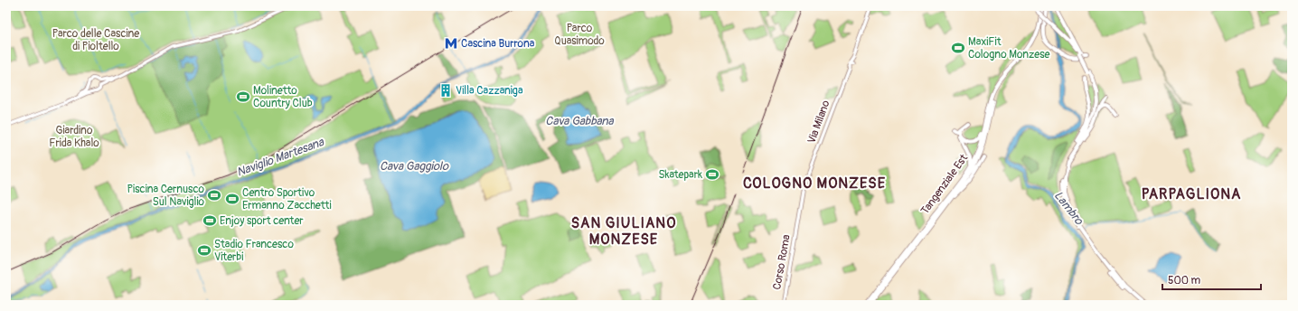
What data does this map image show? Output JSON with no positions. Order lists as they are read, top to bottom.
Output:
{
  "streets": {
    "highway": ["Tangenziale Est"],
    "main road": ["Via Milano", "Corso Roma"]
  },
  "crossings": [
    ["Via Milano", "Corso Roma"]
  ],
  "districts": ["COLOGNO MONZESE", "PARPAGLIONA", "SAN GIULIANO MONZESE"],
  "water": [
    "Cava Gabbana",
    "Naviglio Martesana",
    "Cava Gaggiolo",
    "Lambro"
  ],
  "parks": ["Parco Quasimodo", "Parco delle Cascine di Pioltello", "Giardino Frida Khalo"],
  "places": {
    "metro station": ["Cascina Burrona"],
    "sports": [
      "MaxiFit Cologno Monzese",
      "Molinetto Country Club",
      "Skatepark",
      "Piscina Cernusco Sul Naviglio",
      "Centro Sportivo Ermanno Zacchetti",
      "Enjoy sport center",
      "Stadio Francesco Viterbi"
    ],
    "building": ["Villa Cazzaniga"]
  },
  "scale_bar": "500 m"
}
